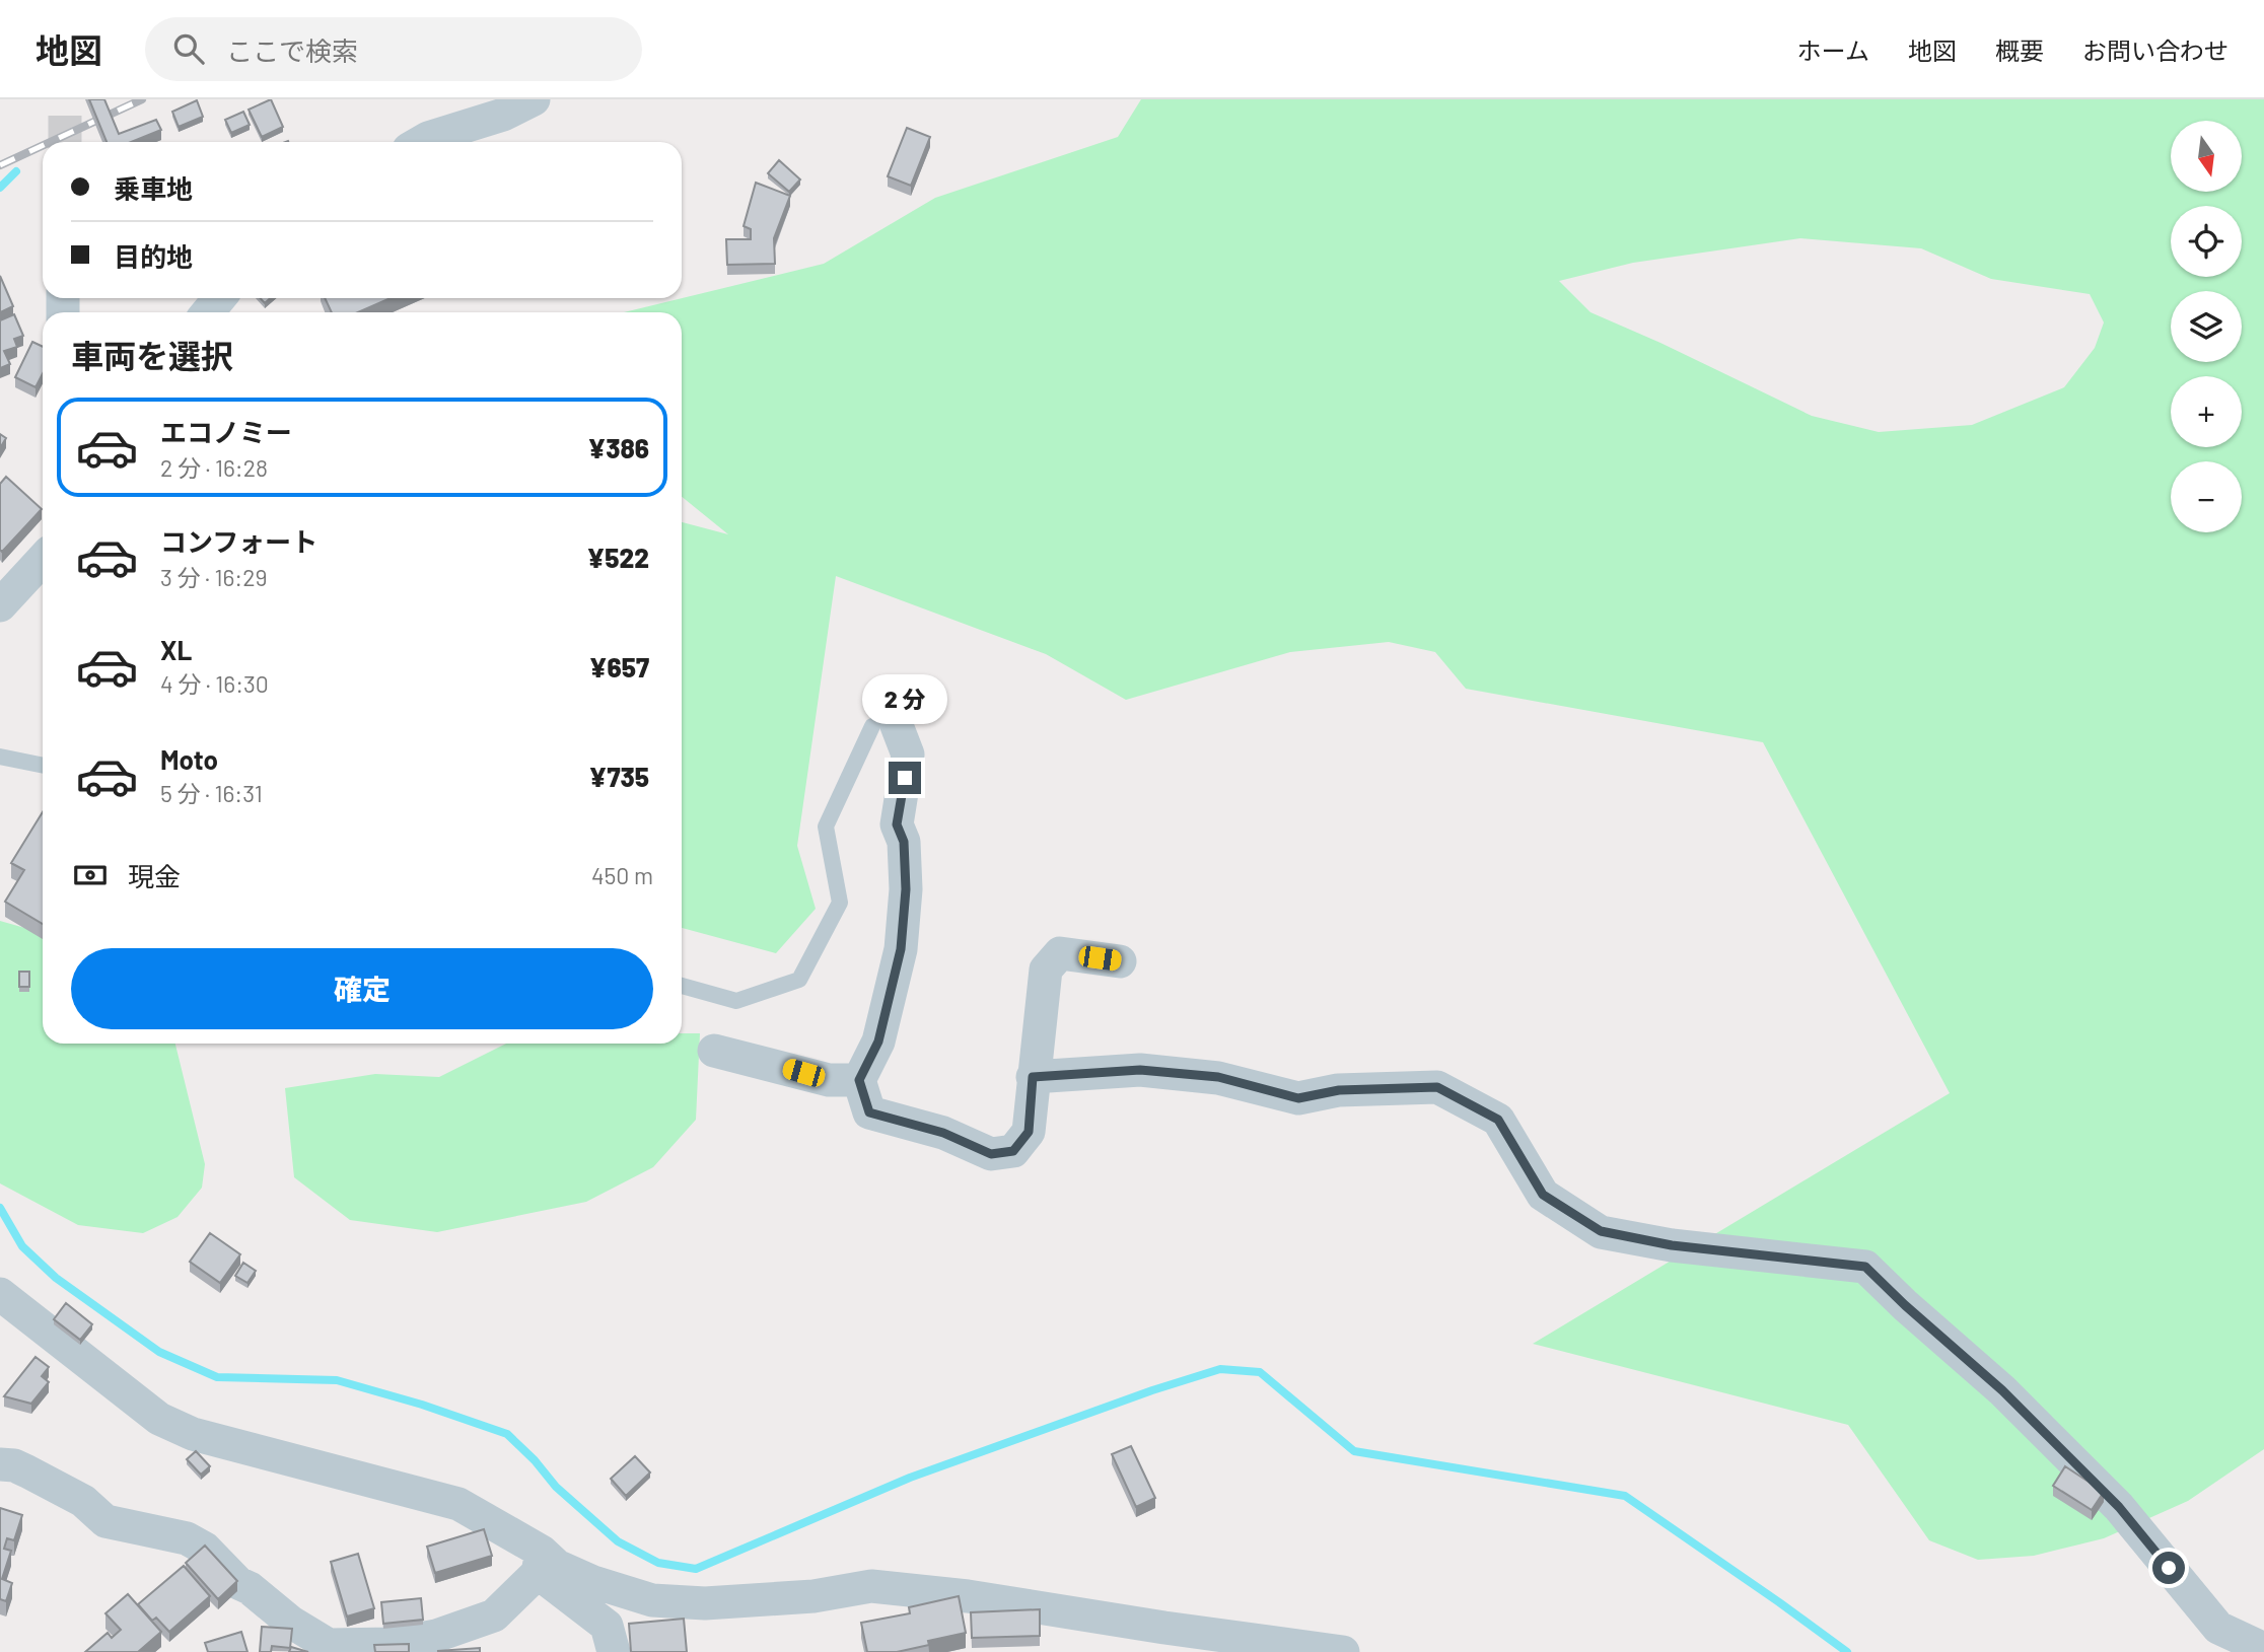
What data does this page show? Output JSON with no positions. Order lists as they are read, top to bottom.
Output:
{
  "north": "bottom",
  "page": {
    "header": "地図",
    "search": "ここで検索",
    "nav": [
      "ホーム",
      "地図",
      "概要",
      "お問い合わせ"
    ],
    "map_buttons": ["+", "−"],
    "banner": ["乗車地", "目的地"],
    "heading": "車両を選択",
    "list": [
      {
        "name": "エコノミー",
        "note": "2 分 · 16:28",
        "value": "¥386"
      },
      {
        "name": "コンフォート",
        "note": "3 分 · 16:29",
        "value": "¥522"
      },
      {
        "name": "XL",
        "note": "4 分 · 16:30",
        "value": "¥657"
      },
      {
        "name": "Moto",
        "note": "5 分 · 16:31",
        "value": "¥735"
      }
    ],
    "bubble": "2 分",
    "pay": ["現金", "450 m"],
    "buttons": "確定"
  }
}
